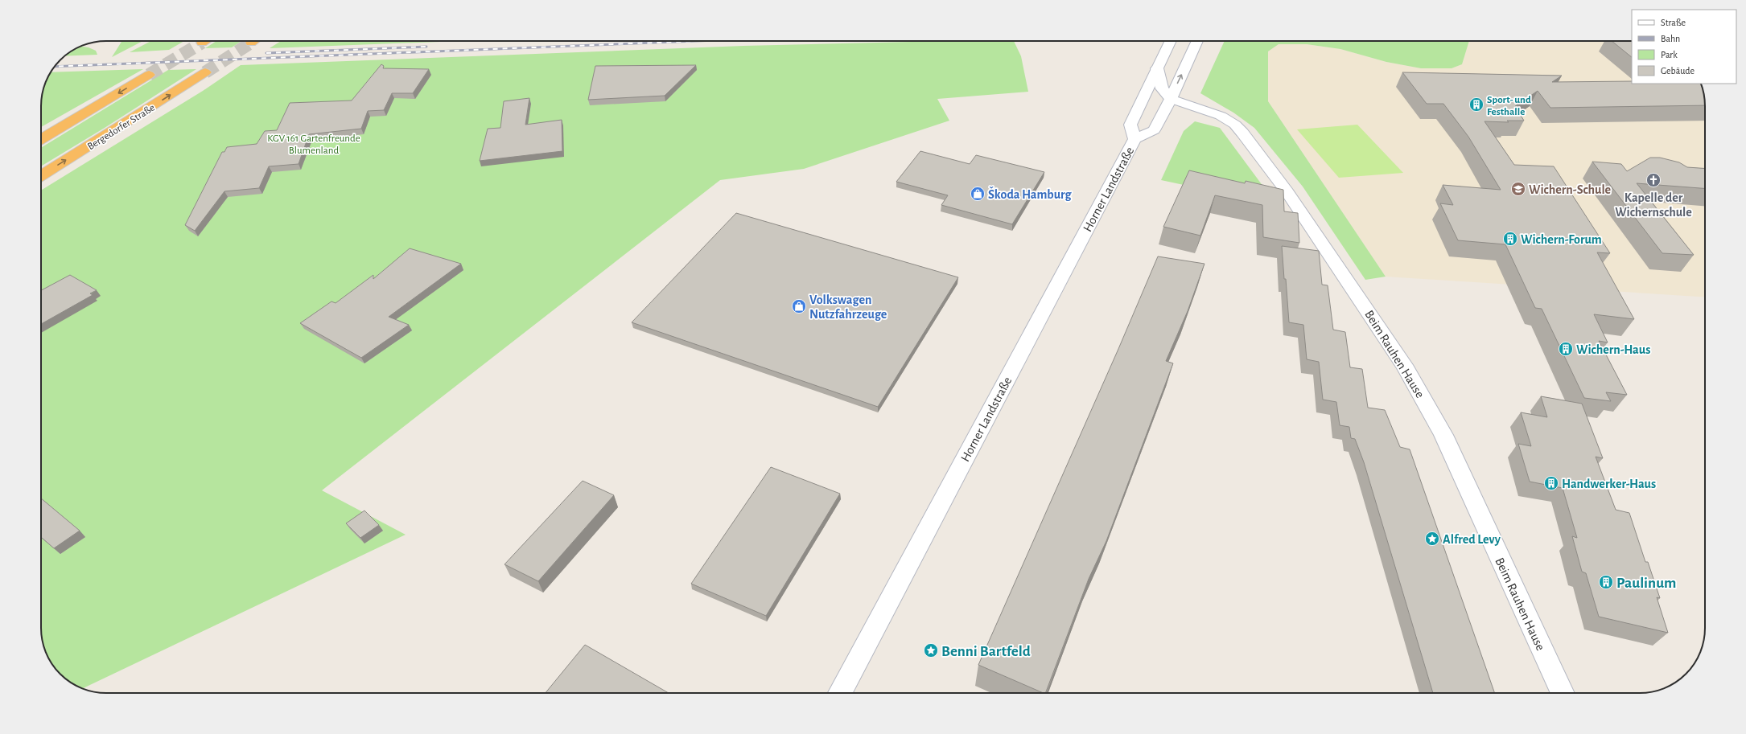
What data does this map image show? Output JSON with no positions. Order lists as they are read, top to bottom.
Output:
{
  "streets": {
    "highway": ["Bergedorfer Straße"],
    "main road": ["Horner Landstraße", "Beim Rauhen Hause"]
  },
  "crossings": [
    ["Horner Landstraße", "Beim Rauhen Hause"]
  ],
  "parks": ["KGV 161 Gartenfreunde Blumenland"],
  "places": {
    "building": [
      "Sport- und Festhalle",
      "Wichern-Forum",
      "Wichern-Haus",
      "Handwerker-Haus",
      "Paulinum"
    ],
    "church": ["Kapelle der Wichernschule"],
    "school or university": ["Wichern-Schule"],
    "shop": ["Škoda Hamburg", "Volkswagen Nutzfahrzeuge"],
    "place": ["Alfred Levy", "Benni Bartfeld"]
  },
  "legend": [
    "Straße",
    "Bahn",
    "Park",
    "Gebäude"
  ]
}
